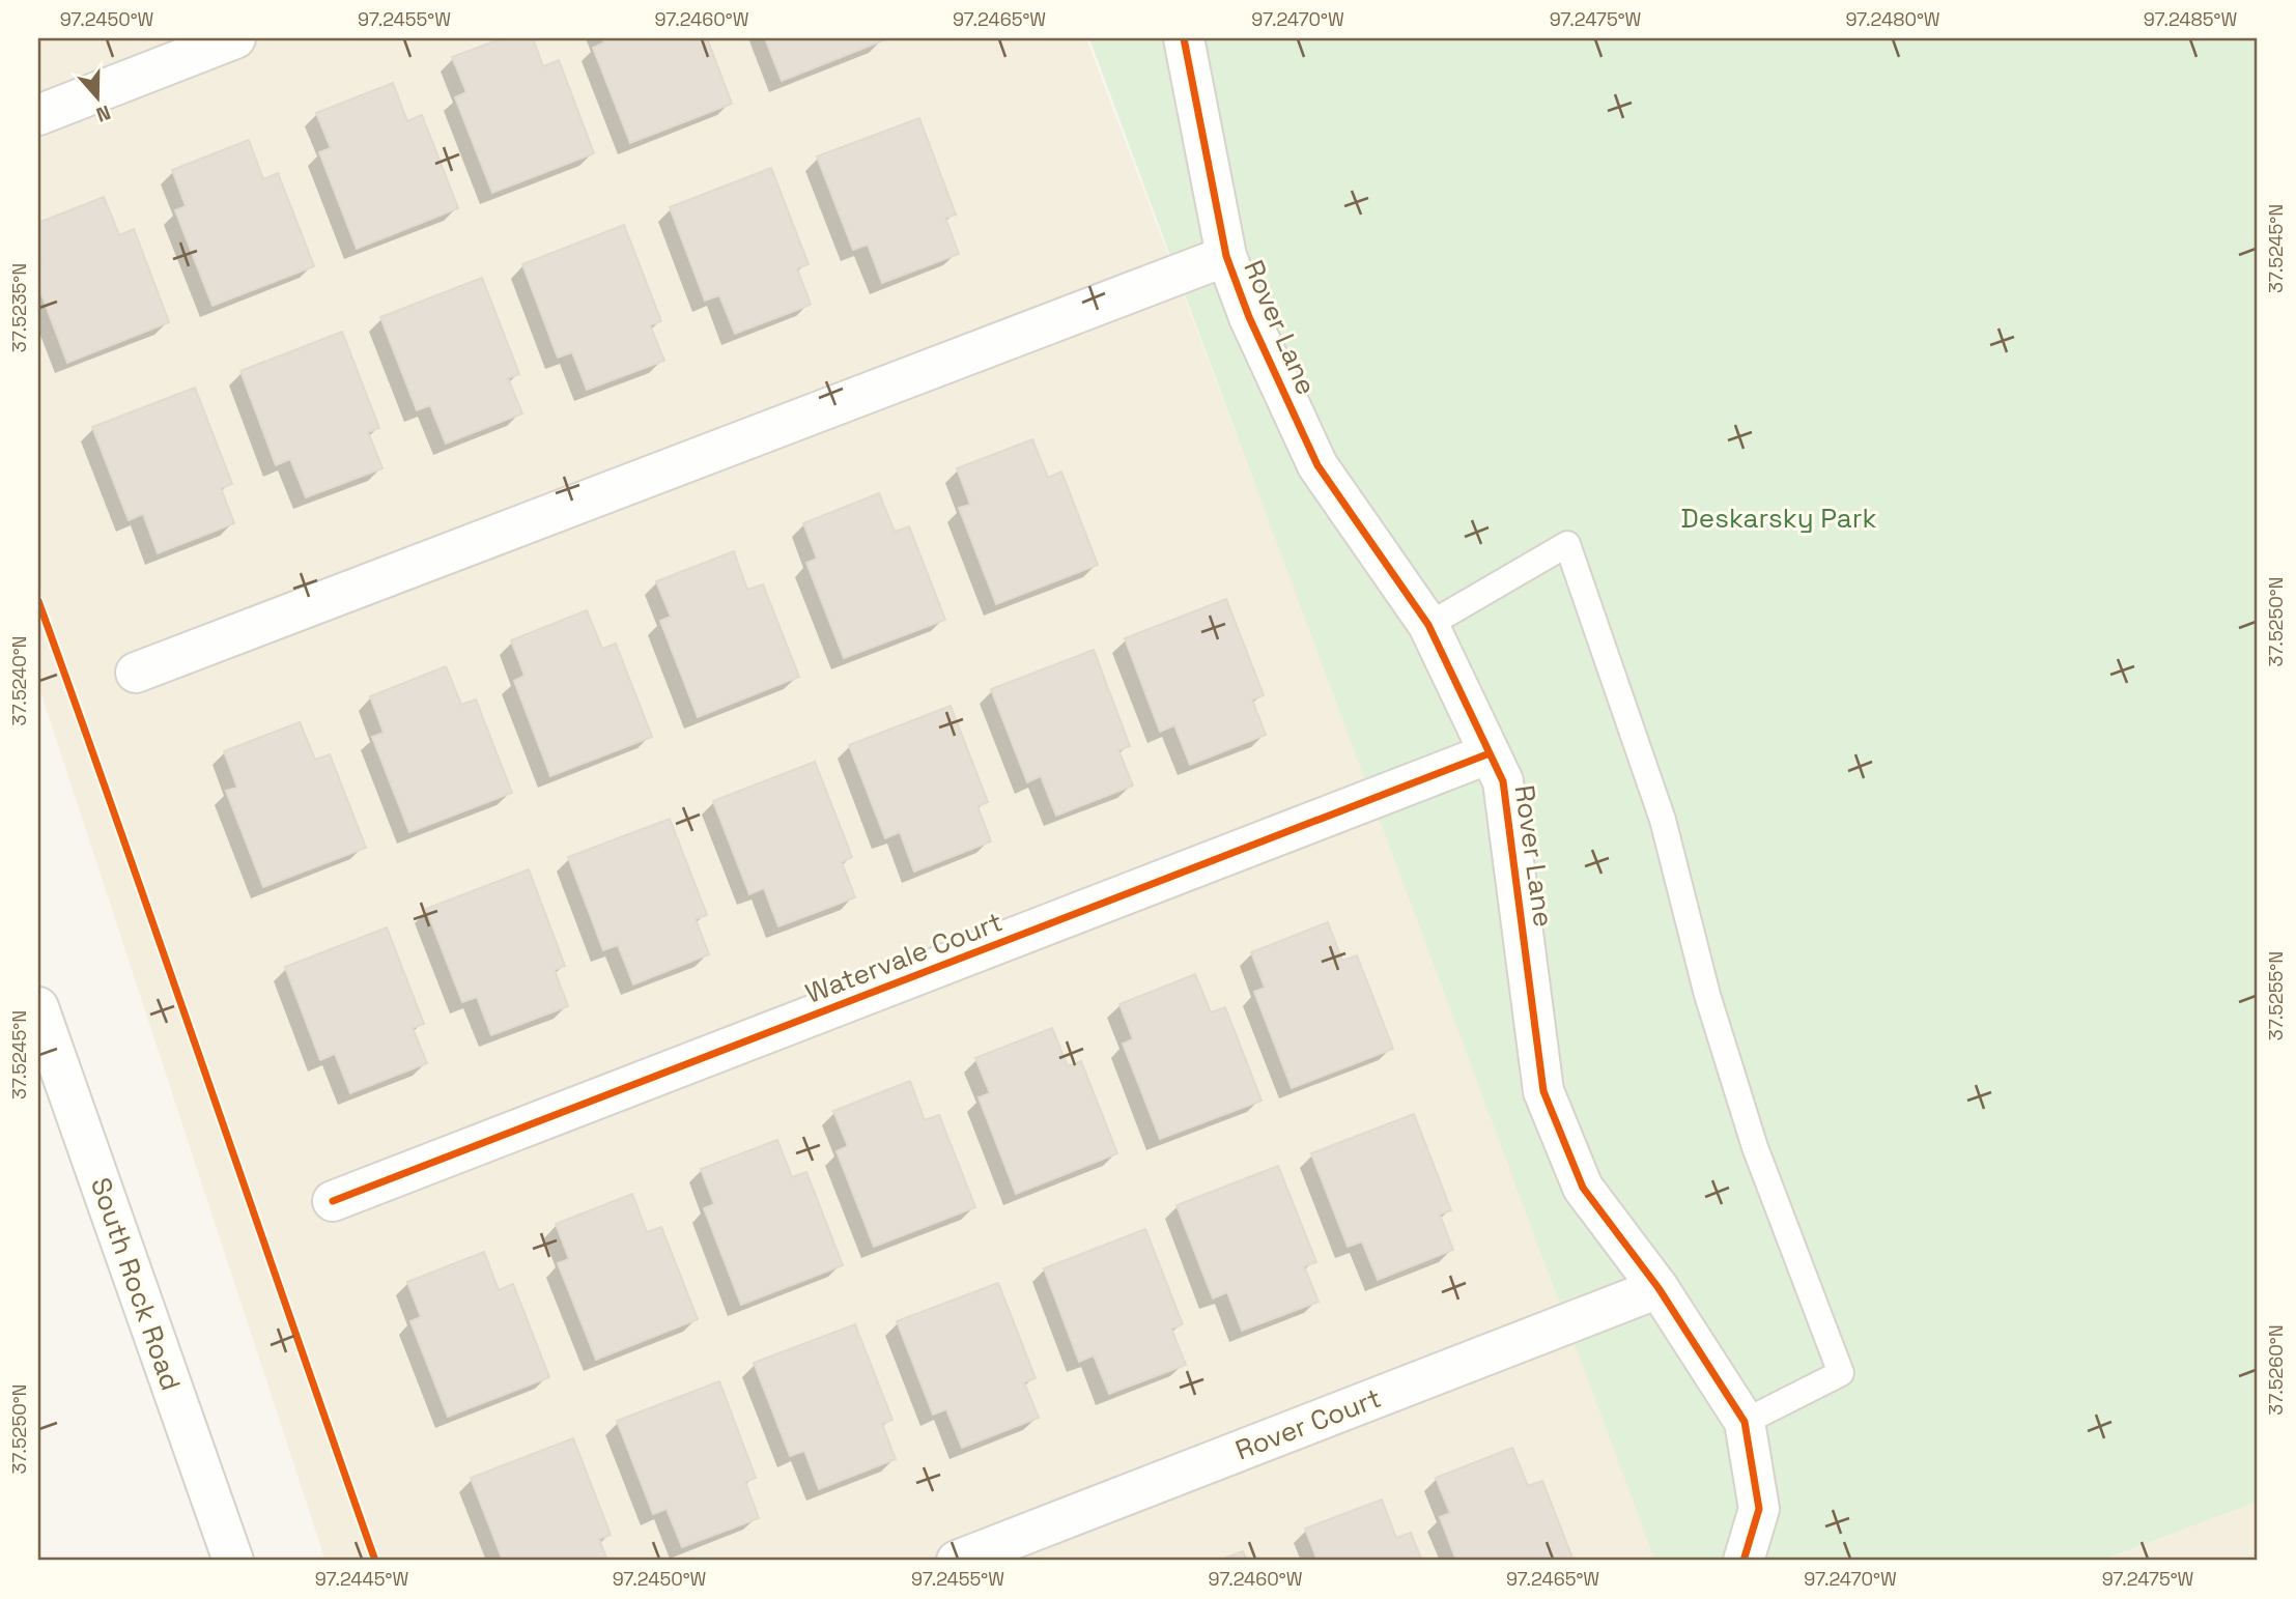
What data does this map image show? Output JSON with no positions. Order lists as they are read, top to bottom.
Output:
{
  "streets": {
    "street": [
      "Rover Lane",
      "Watervale Court",
      "South Rock Road",
      "Rover Court"
    ]
  },
  "crossings": [
    ["Rover Lane", "Watervale Court"],
    ["Rover Lane", "Rover Court"]
  ],
  "parks": ["Deskarsky Park"],
  "north": "bottom",
  "coordinates": [
    "97.2450°W",
    "97.2455°W",
    "97.2460°W",
    "97.2465°W",
    "97.2470°W",
    "97.2475°W",
    "97.2480°W",
    "97.2485°W",
    "37.5245°N",
    "37.5235°N",
    "37.5250°N",
    "37.5240°N",
    "37.5255°N",
    "37.5260°N",
    "97.2445°W"
  ]
}
